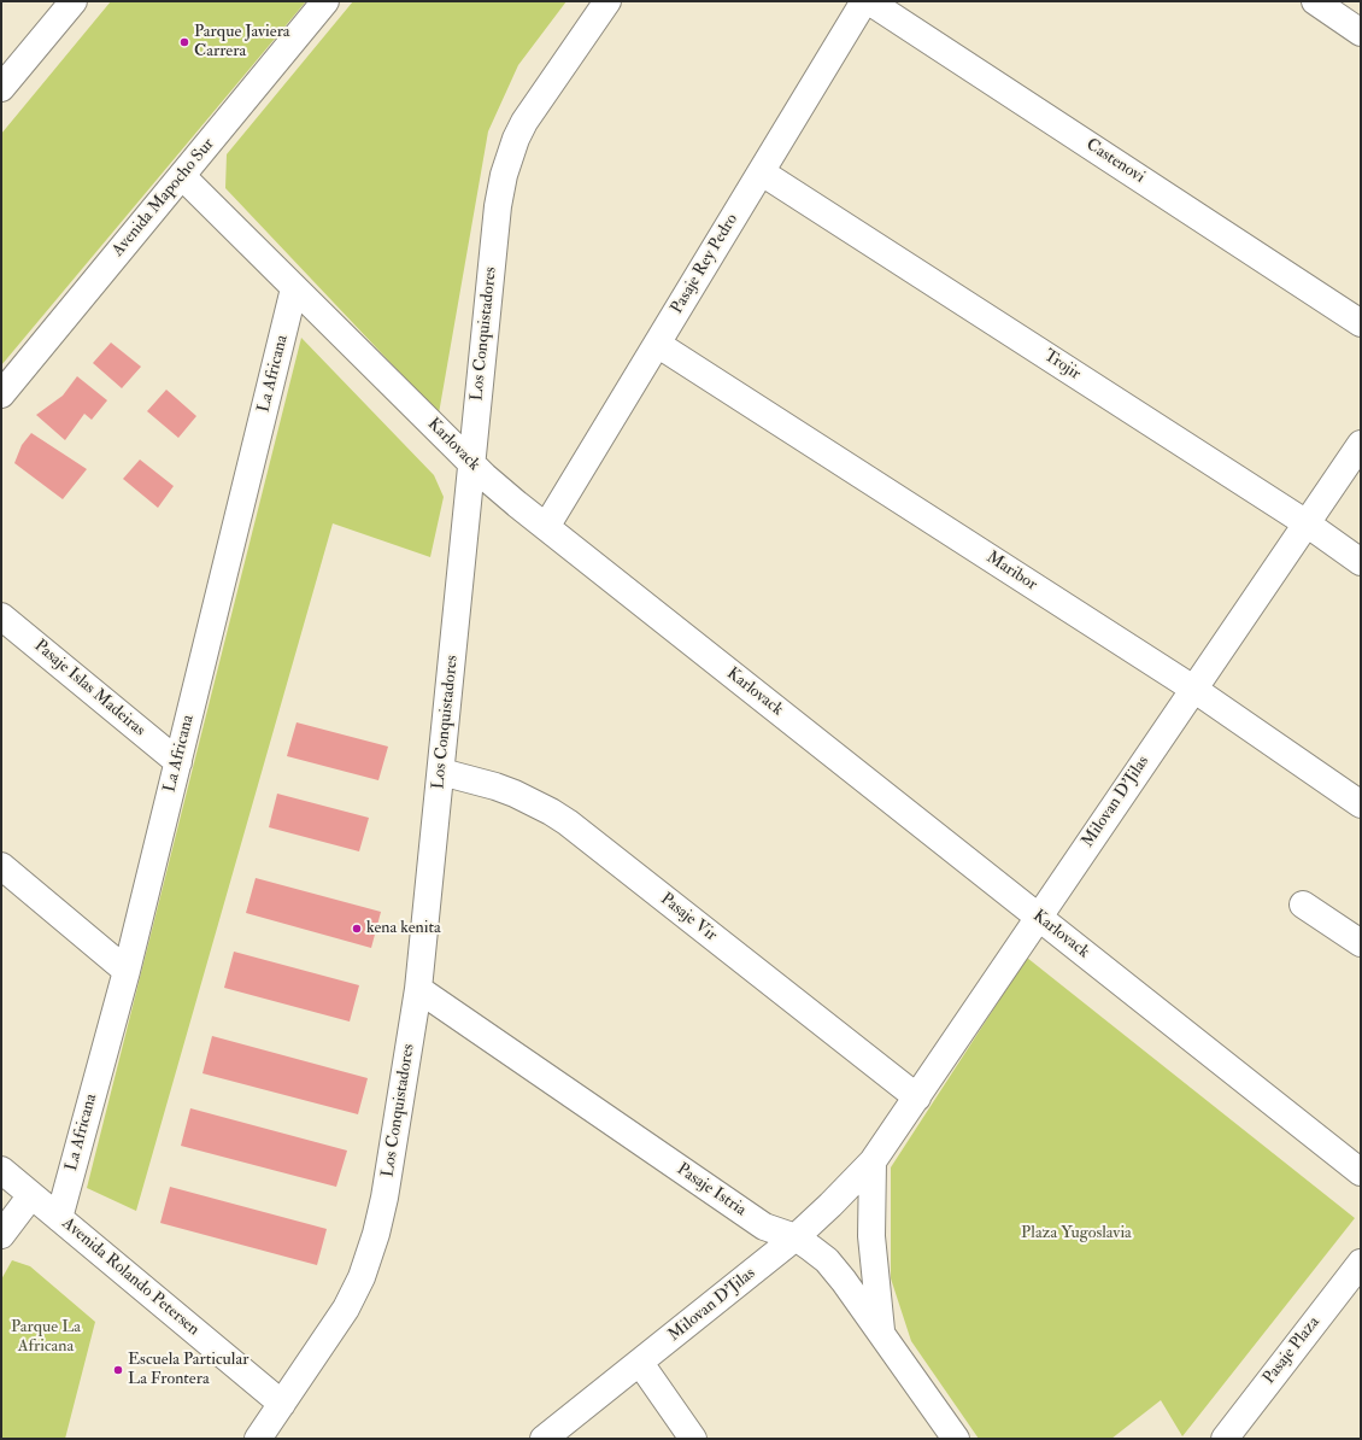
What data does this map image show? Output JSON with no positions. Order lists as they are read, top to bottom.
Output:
{
  "streets": {
    "street": [
      "Castenovi",
      "Avenida Mapocho Sur",
      "Pasaje Rey Pedro",
      "Los Conquistadores",
      "Trojir",
      "La Africana",
      "Karlovack",
      "Maribor",
      "Pasaje Islas Madeiras",
      "Milovan D'Jilas",
      "Pasaje Vir",
      "Pasaje Istria",
      "Avenida Rolando Petersen",
      "Pasaje Plaza"
    ]
  },
  "crossings": [
    ["Avenida Mapocho Sur", "Karlovack"],
    ["Pasaje Rey Pedro", "Trojir"],
    ["Pasaje Rey Pedro", "Karlovack"],
    ["Pasaje Rey Pedro", "Maribor"],
    ["Los Conquistadores", "Karlovack"],
    ["Los Conquistadores", "Pasaje Vir"],
    ["Los Conquistadores", "Pasaje Istria"],
    ["Los Conquistadores", "Avenida Rolando Petersen"],
    ["Trojir", "Milovan D'Jilas"],
    ["La Africana", "Karlovack"],
    ["La Africana", "Pasaje Islas Madeiras"],
    ["La Africana", "Avenida Rolando Petersen"],
    ["Karlovack", "Milovan D'Jilas"],
    ["Maribor", "Milovan D'Jilas"],
    ["Milovan D'Jilas", "Pasaje Vir"],
    ["Milovan D'Jilas", "Pasaje Istria"]
  ],
  "parks": ["Plaza Yugoslavia", "Parque La Africana"],
  "places": ["Parque Javiera Carrera", "kena kenita", "Escuela Particular La Frontera"]
}
